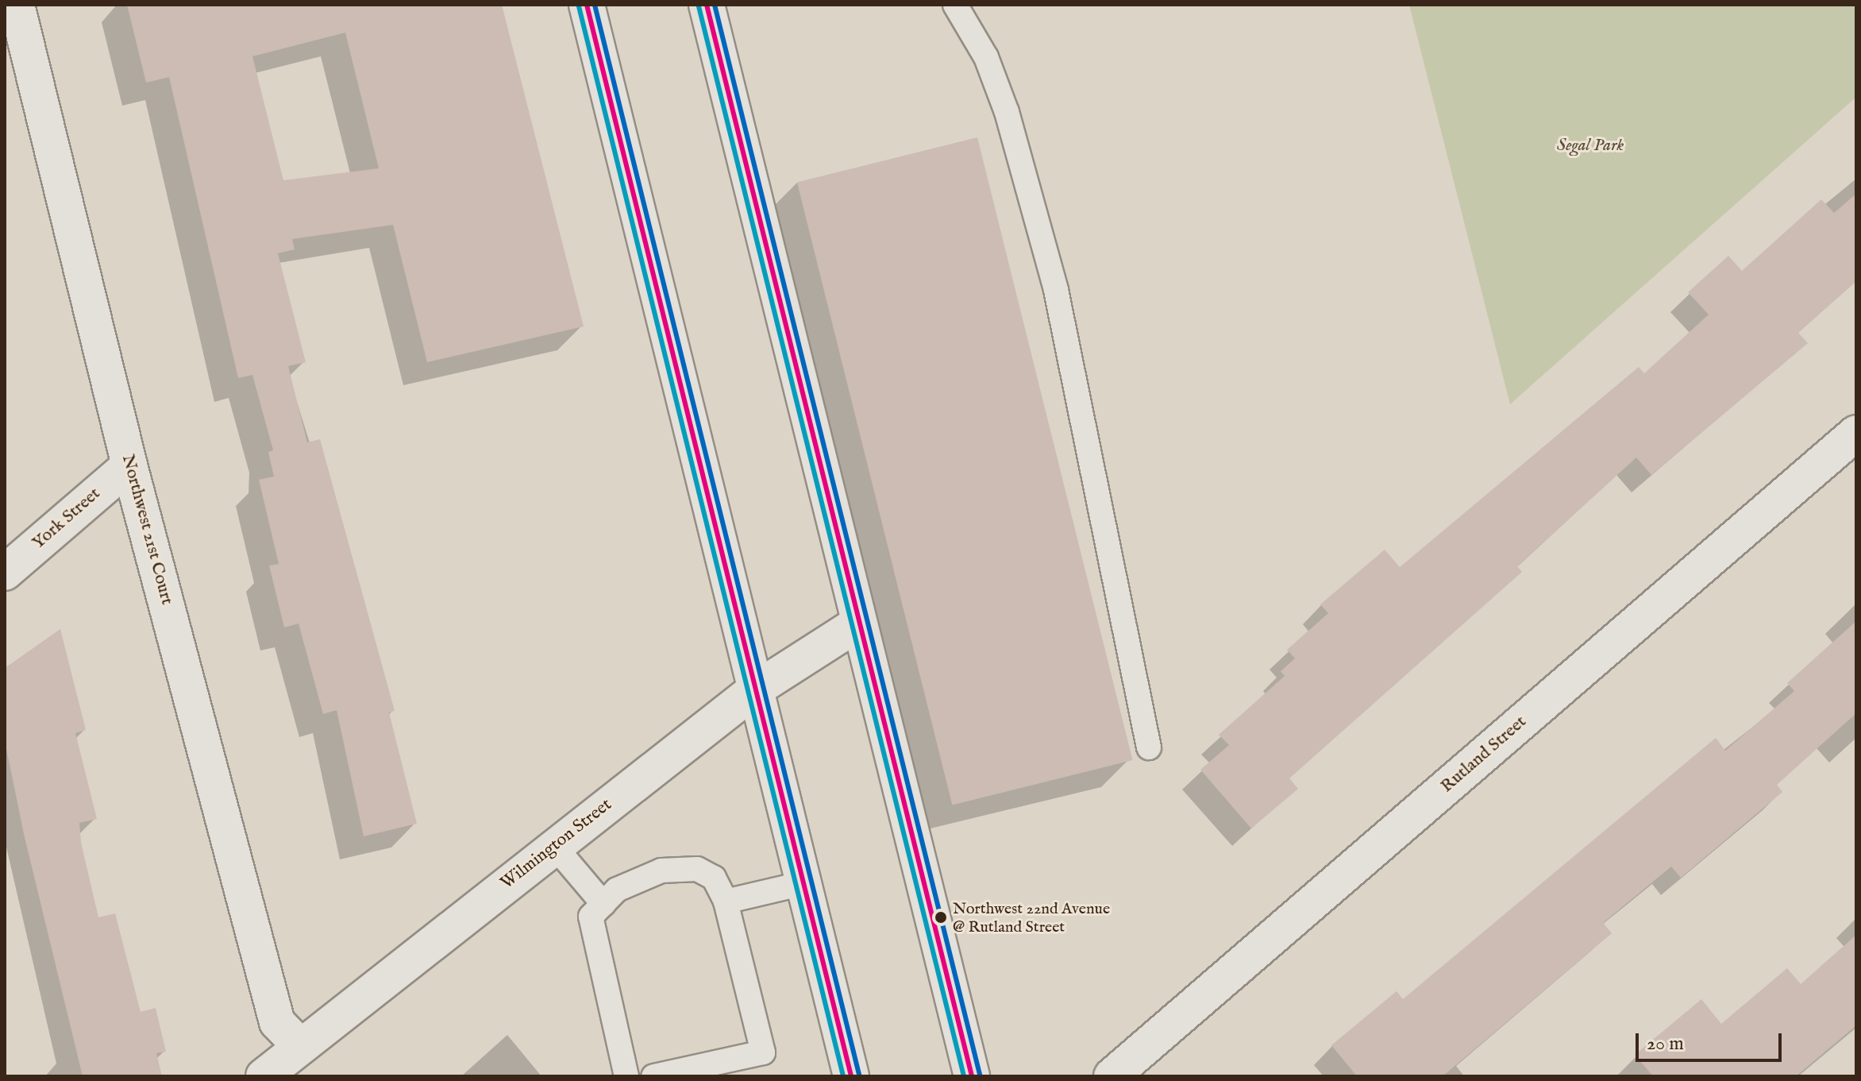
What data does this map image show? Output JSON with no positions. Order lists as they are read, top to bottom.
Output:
{
  "streets": {
    "street": [
      "York Street",
      "Northwest 21st Court",
      "Rutland Street",
      "Wilmington Street"
    ]
  },
  "crossings": [
    ["York Street", "Northwest 21st Court"],
    ["Northwest 21st Court", "Wilmington Street"]
  ],
  "parks": ["Segal Park"],
  "places": ["Northwest 22nd Avenue @ Rutland Street"],
  "scale_bar": "20 m"
}
